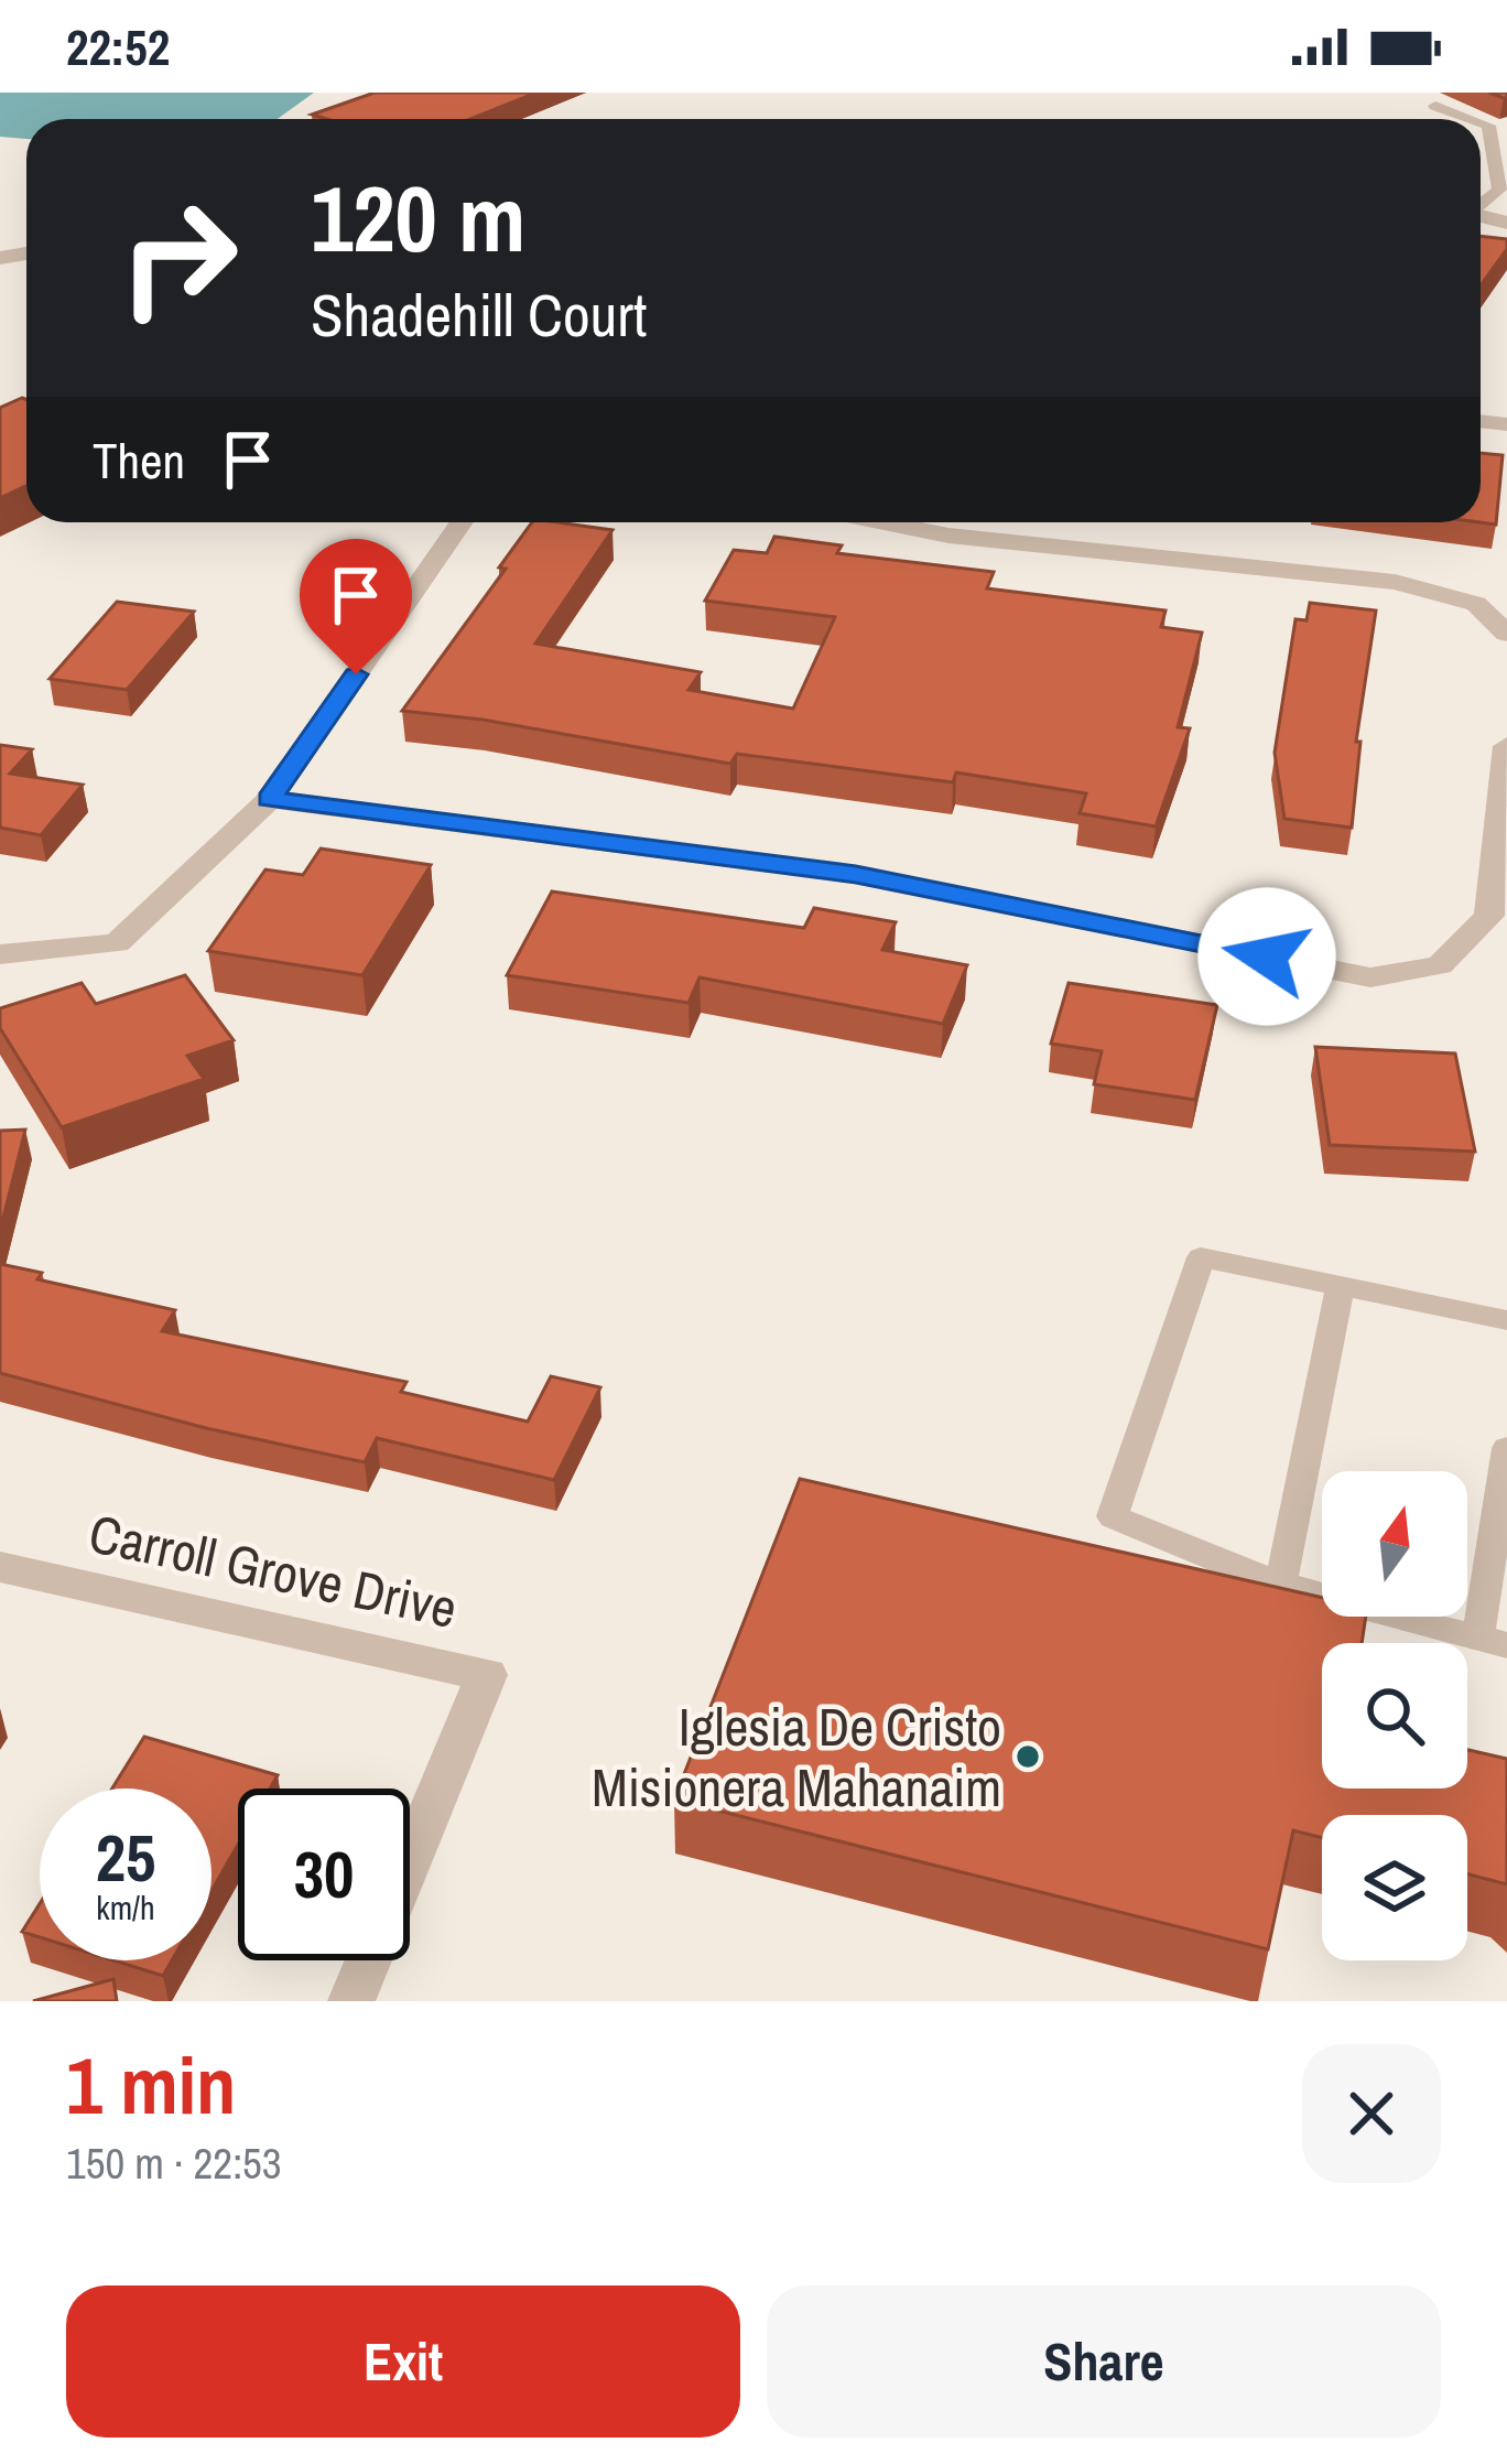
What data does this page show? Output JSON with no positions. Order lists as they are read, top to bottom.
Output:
{
  "streets": {
    "street": ["Carroll Grove Drive"]
  },
  "places": ["Iglesia De Cristo Misionera Mahanaim"],
  "north": "top",
  "page": {
    "status": "22:52",
    "turn": ["120 m", "Shadehill Court"],
    "then": "Then",
    "speed": "25 km/h",
    "limit": "30",
    "heading": ["1 min", "150 m · 22:53"],
    "buttons": ["Exit", "Share"]
  }
}
